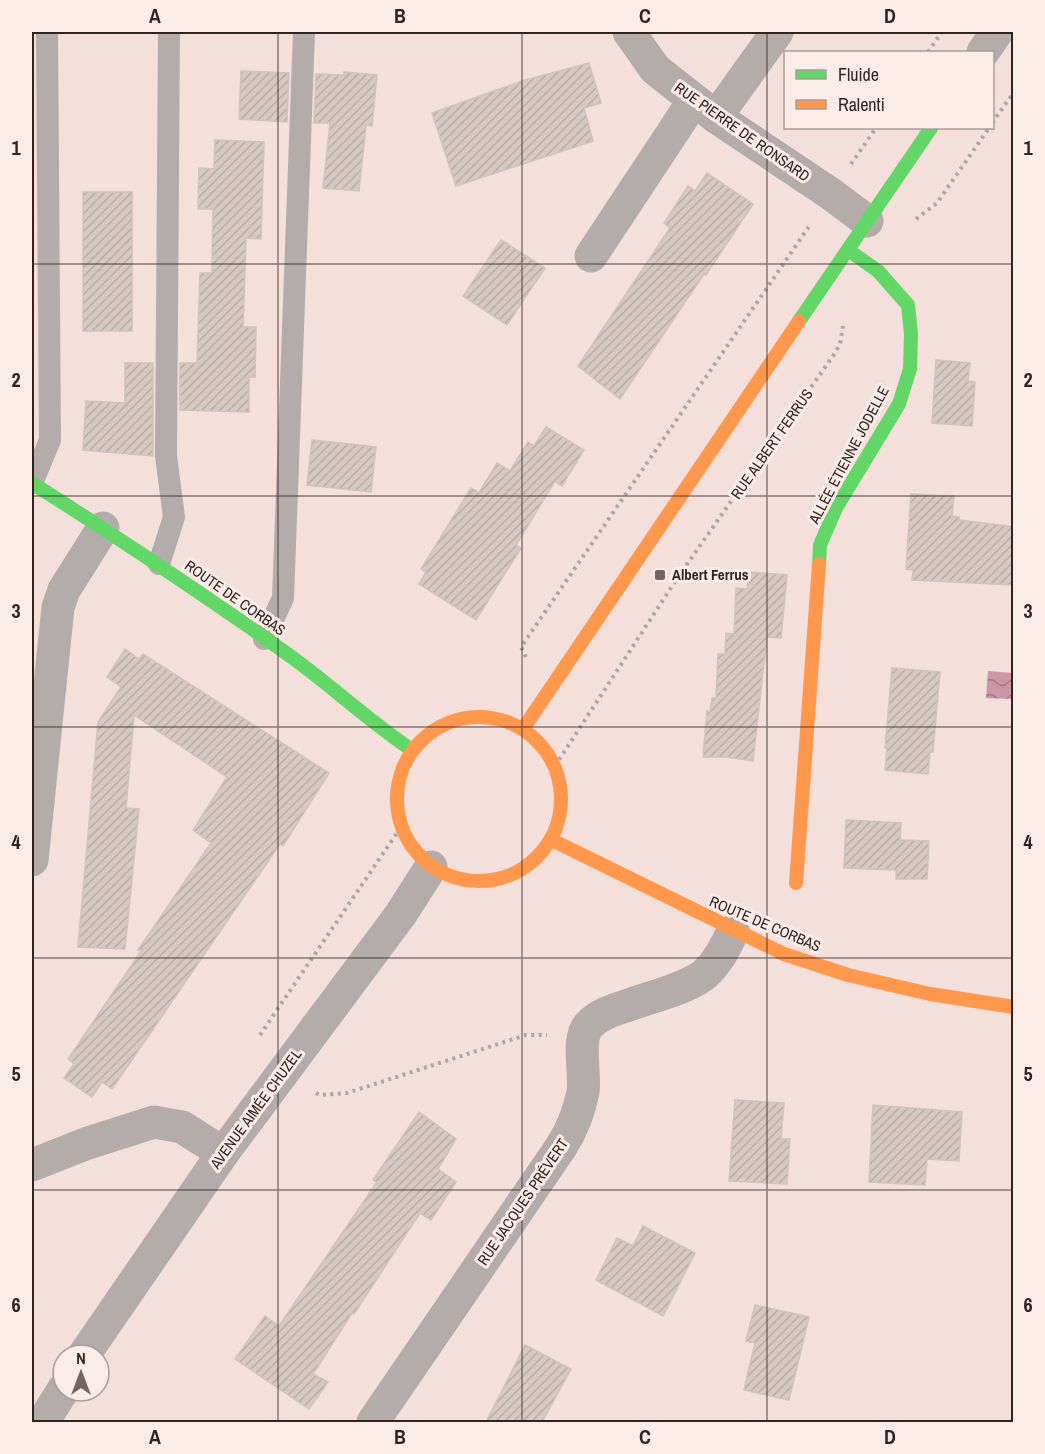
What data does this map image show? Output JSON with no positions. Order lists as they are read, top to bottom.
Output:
{
  "streets": {
    "street": [
      "RUE PIERRE DE RONSARD",
      "ALLÉE ÉTIENNE JODELLE",
      "ROUTE DE CORBAS",
      "AVENUE AIMÉE CHUZEL",
      "RUE JACQUES PRÉVERT"
    ],
    "path": ["RUE ALBERT FERRUS"]
  },
  "crossings": [
    ["RUE ALBERT FERRUS", "ROUTE DE CORBAS"],
    ["RUE ALBERT FERRUS", "AVENUE AIMÉE CHUZEL"],
    ["ROUTE DE CORBAS", "AVENUE AIMÉE CHUZEL"]
  ],
  "places": {
    "transit": ["Albert Ferrus"]
  },
  "legend": ["Fluide", "Ralenti"],
  "north": "top",
  "grid": {
    "columns": [
      "A",
      "B",
      "C",
      "D"
    ],
    "rows": [
      "1",
      "2",
      "3",
      "4",
      "5",
      "6"
    ]
  }
}
